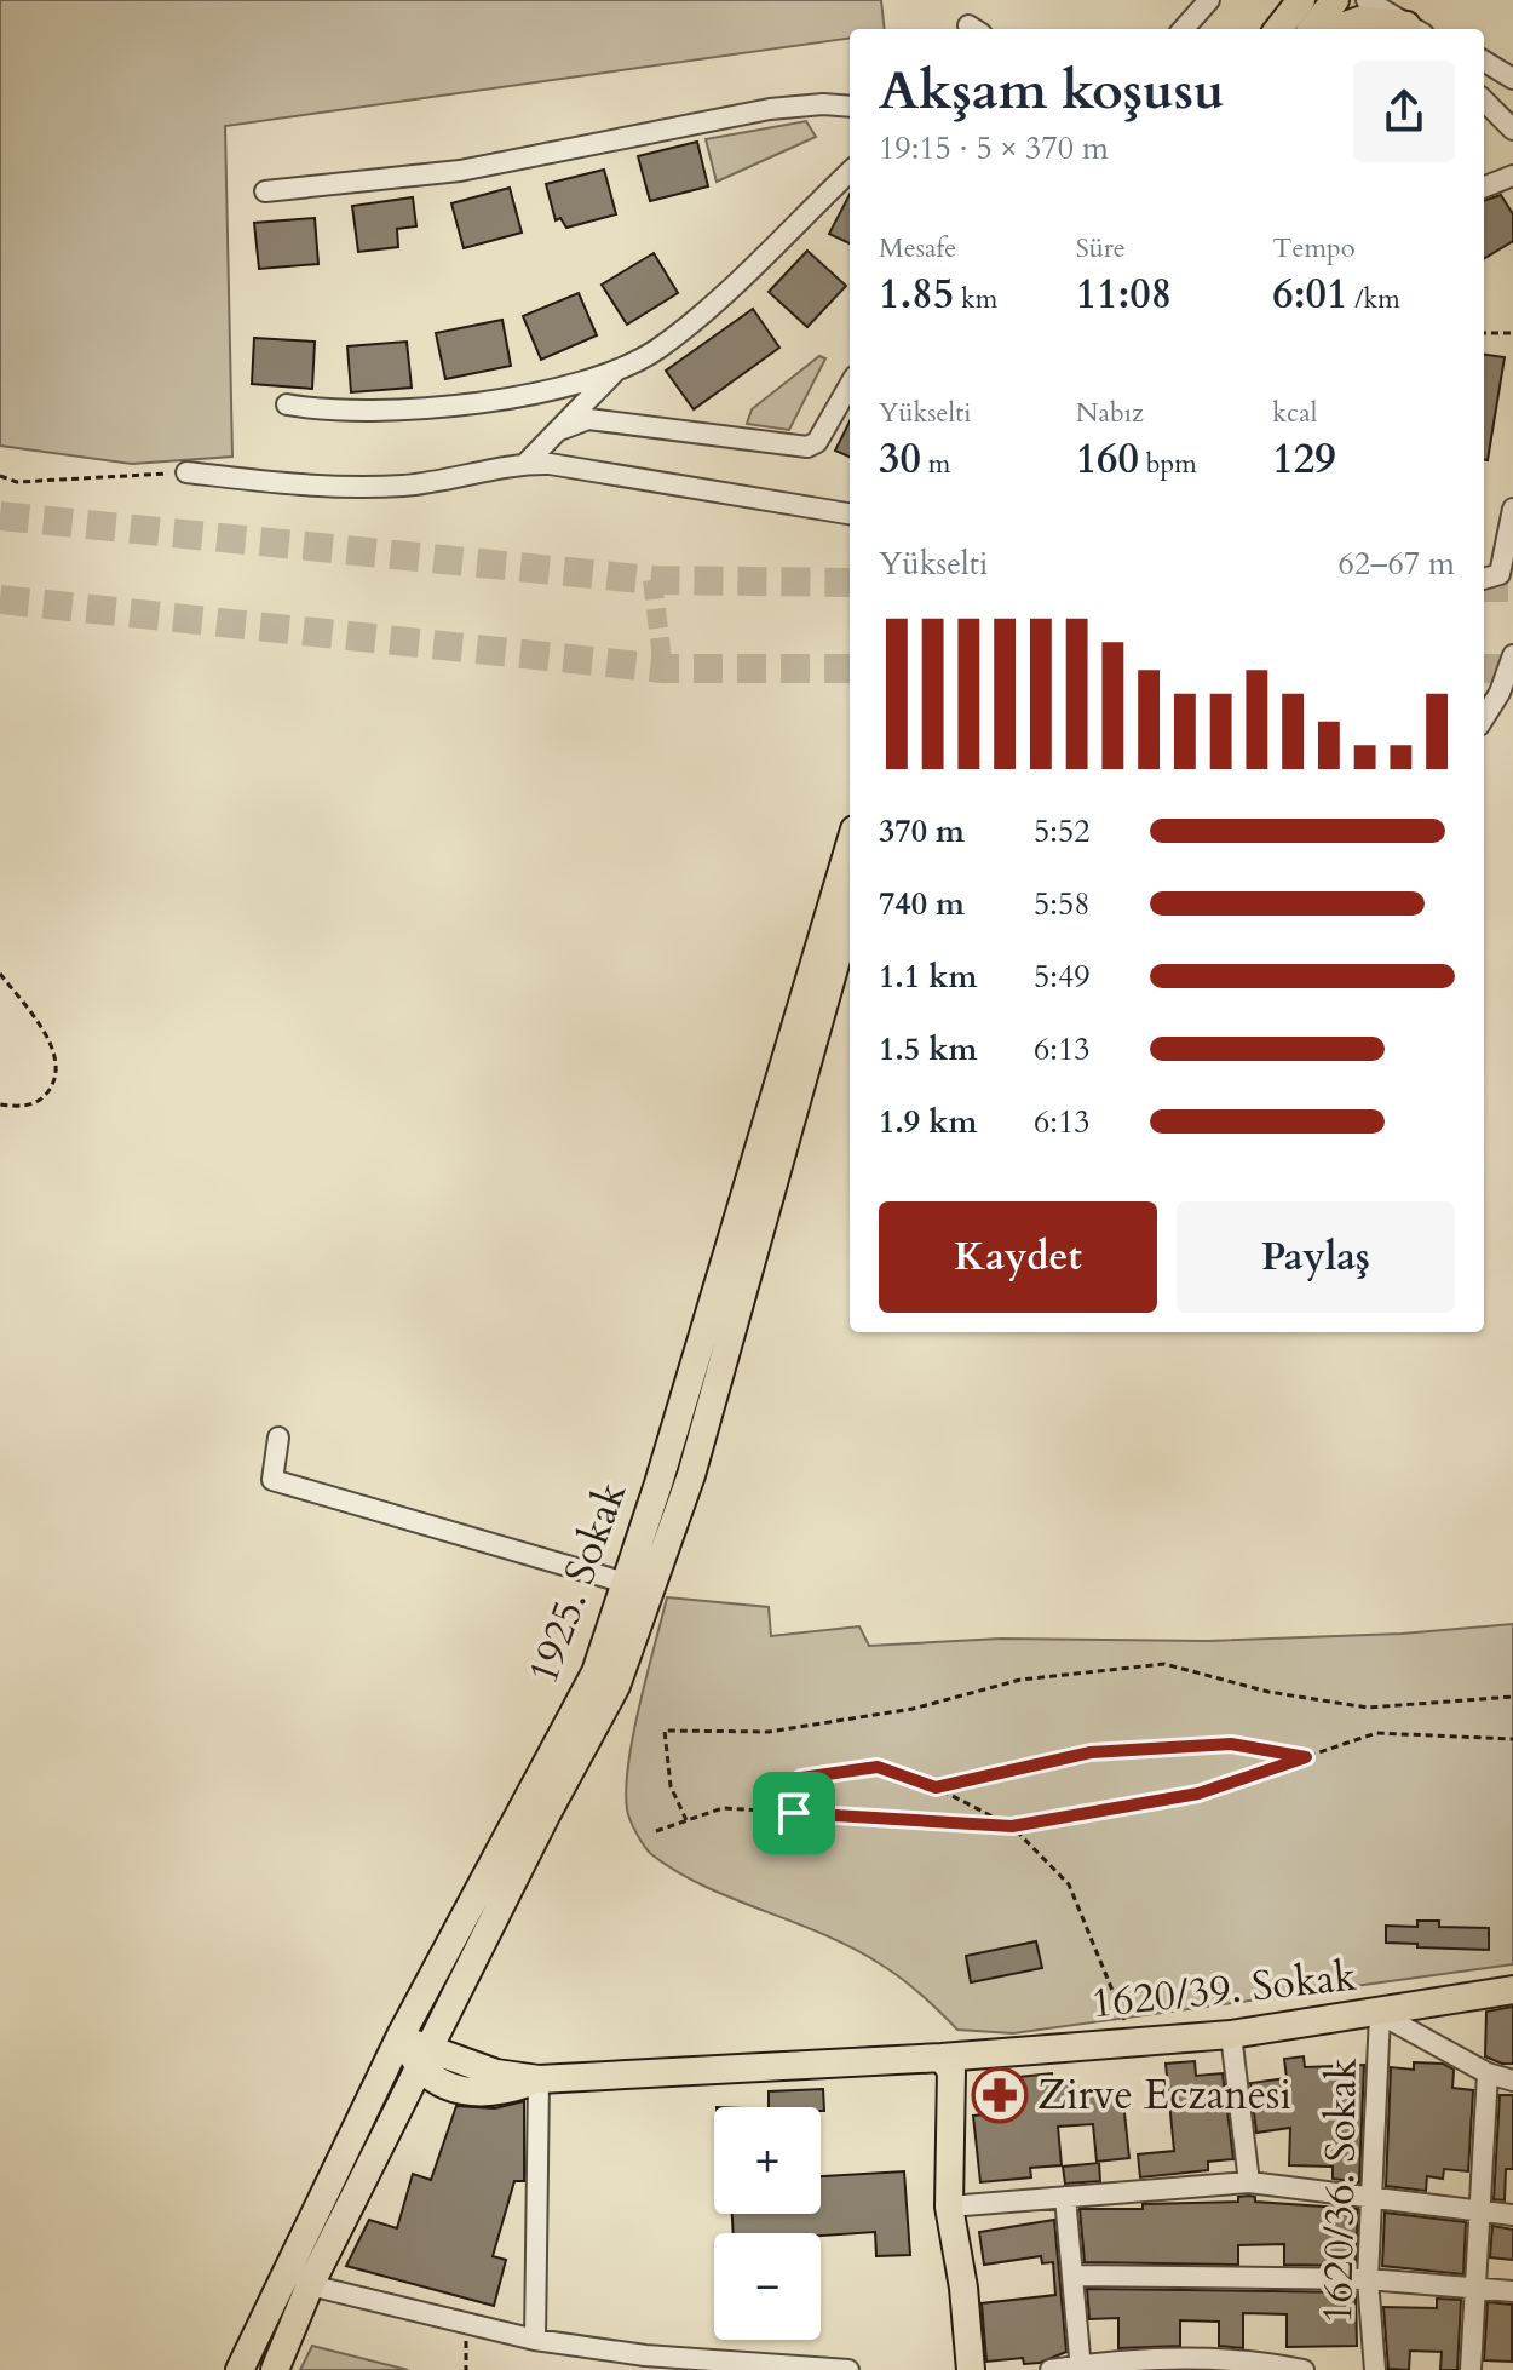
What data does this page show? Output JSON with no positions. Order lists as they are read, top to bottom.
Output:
{
  "streets": {
    "main road": ["1925. Sokak", "1620/39. Sokak"],
    "street": ["1620/36. Sokak"]
  },
  "crossings": [
    ["1925. Sokak", "1620/39. Sokak"],
    ["1620/39. Sokak", "1620/36. Sokak"]
  ],
  "places": {
    "pharmacy": ["Zirve Eczanesi"]
  },
  "page": {
    "heading": ["Akşam koşusu", "19:15 · 5 × 370 m"],
    "stats": [
      ["Mesafe", "1.85 km"],
      ["Süre", "11:08"],
      ["Tempo", "6:01 /km"],
      ["Yükselti", "30 m"],
      ["Nabız", "160 bpm"],
      ["kcal", "129"]
    ],
    "chart": ["Yükselti", "62–67 m"],
    "list": [
      {
        "name": "370 m",
        "note": "5:52"
      },
      {
        "name": "740 m",
        "note": "5:58"
      },
      {
        "name": "1.1 km",
        "note": "5:49"
      },
      {
        "name": "1.5 km",
        "note": "6:13"
      },
      {
        "name": "1.9 km",
        "note": "6:13"
      }
    ],
    "buttons": ["Kaydet", "Paylaş"],
    "map_buttons": ["+", "−"]
  }
}
